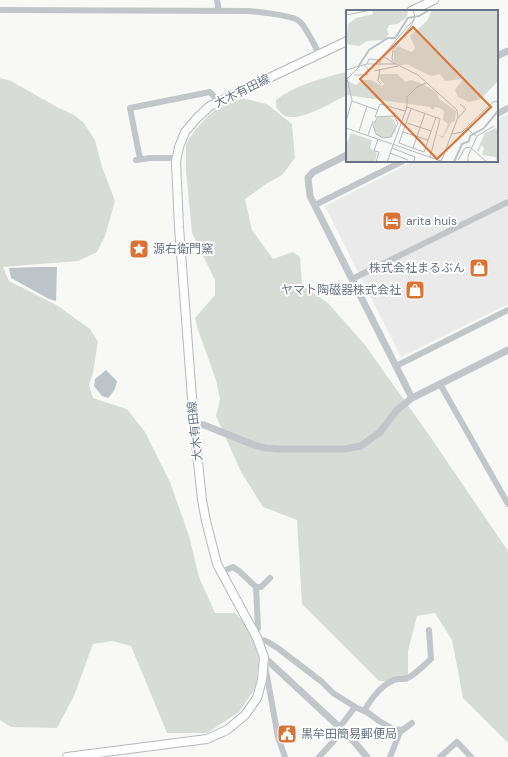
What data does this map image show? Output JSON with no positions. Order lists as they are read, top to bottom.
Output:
{
  "streets": {
    "main road": ["大木有田線"]
  },
  "places": {
    "hotel": ["arita huis"],
    "place": ["源右衛門窯"],
    "shop": ["株式会社まるぶん", "ヤマト陶磁器株式会社"],
    "public building": ["黒牟田簡易郵便局"]
  }
}
